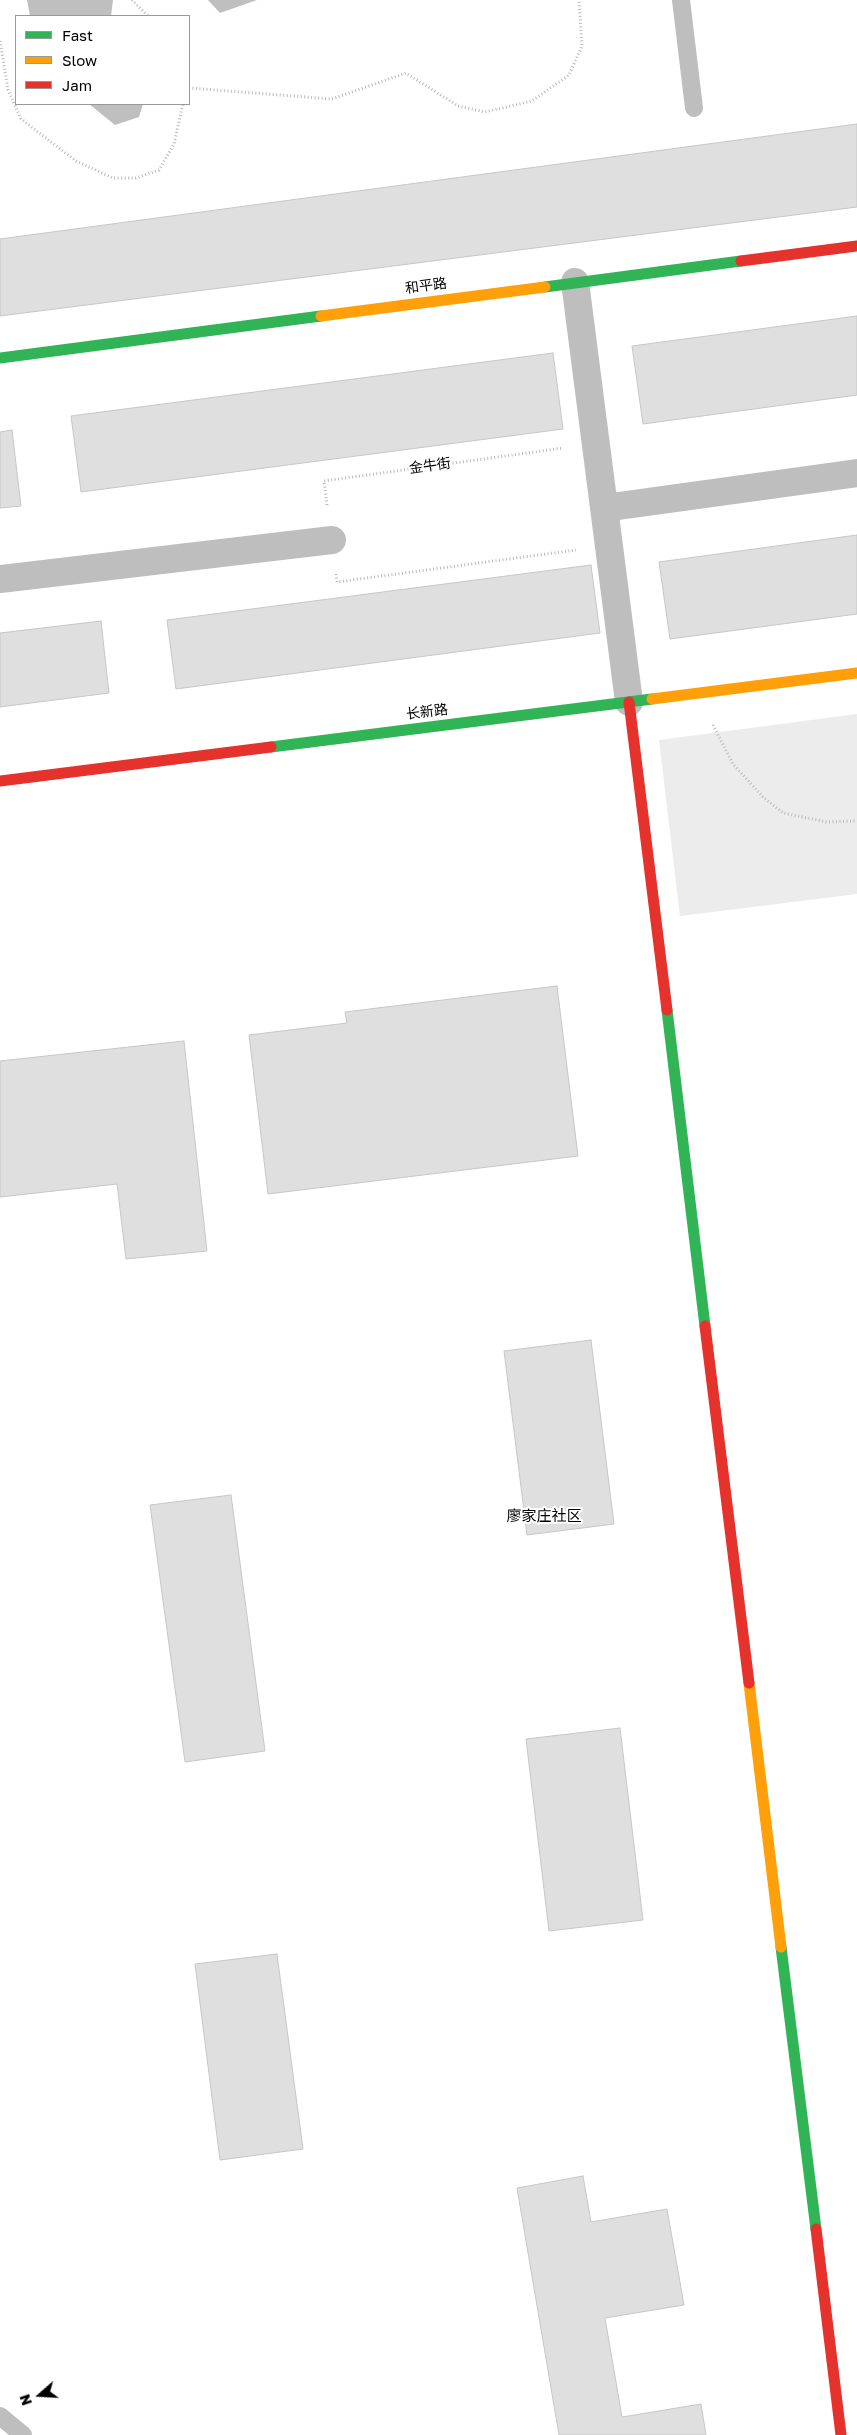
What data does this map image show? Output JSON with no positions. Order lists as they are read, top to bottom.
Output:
{
  "streets": {
    "street": ["和平路", "长新路"],
    "path": ["金牛街"]
  },
  "districts": ["廖家庄社区"],
  "legend": ["Fast", "Slow", "Jam"],
  "north": "left"
}
